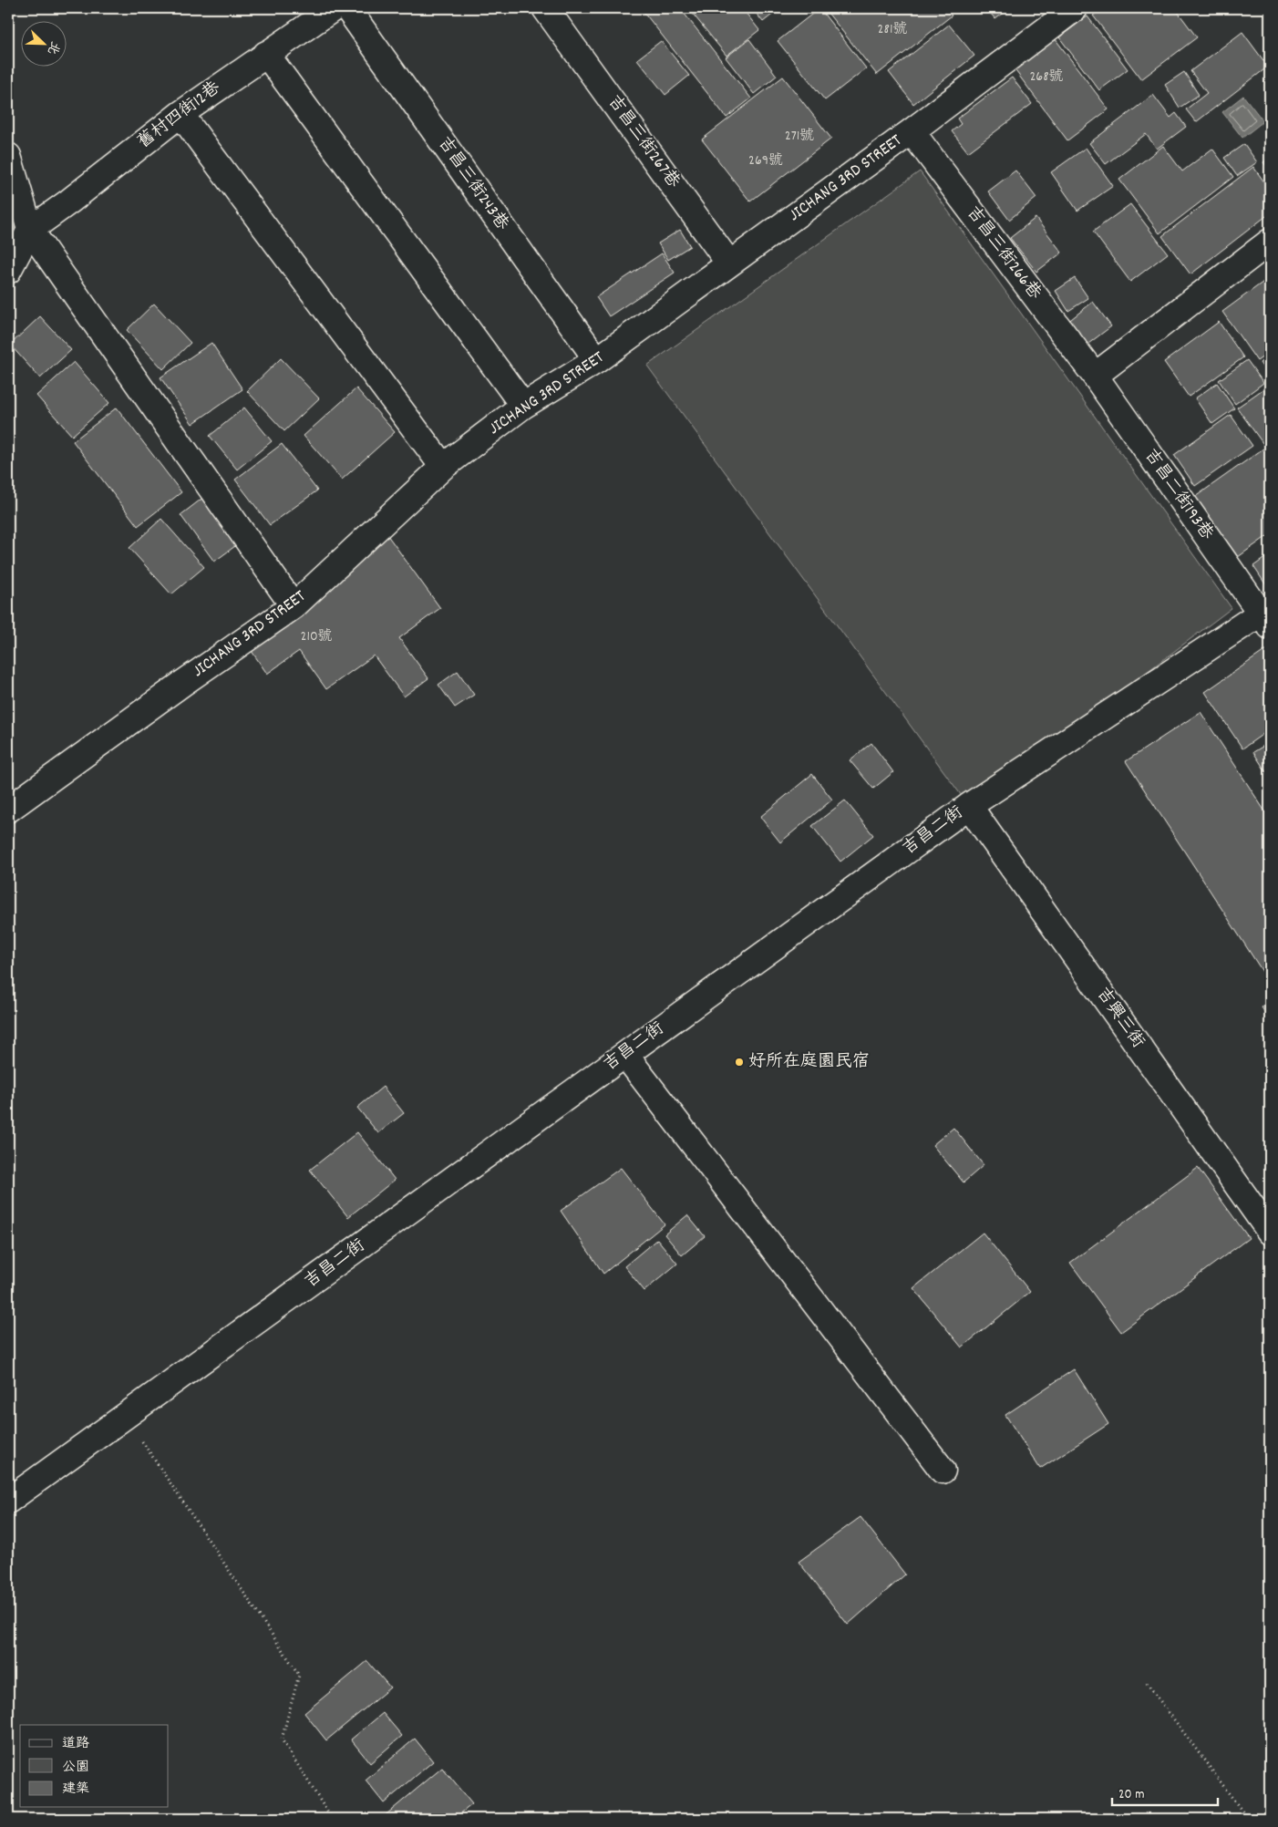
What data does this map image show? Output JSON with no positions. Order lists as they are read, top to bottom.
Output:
{
  "streets": {
    "street": [
      "舊村四街12巷",
      "吉昌三街267巷",
      "JICHANG 3RD STREET",
      "吉昌三街243巷",
      "吉昌三街266巷",
      "吉昌二街193巷",
      "吉昌二街",
      "吉興三街"
    ]
  },
  "crossings": [
    ["吉昌三街267巷", "JICHANG 3RD STREET"],
    ["JICHANG 3RD STREET", "吉昌三街243巷"],
    ["JICHANG 3RD STREET", "吉昌三街266巷"],
    ["吉昌三街266巷", "吉昌二街193巷"],
    ["吉昌二街193巷", "吉昌二街"],
    ["吉昌二街", "吉興三街"]
  ],
  "places": ["好所在庭園民宿"],
  "house_numbers": [
    "281號",
    "268號",
    "271號",
    "269號",
    "210號"
  ],
  "legend": ["道路", "公園", "建築"],
  "scale_bar": "20 m",
  "north": "bottom right"
}
